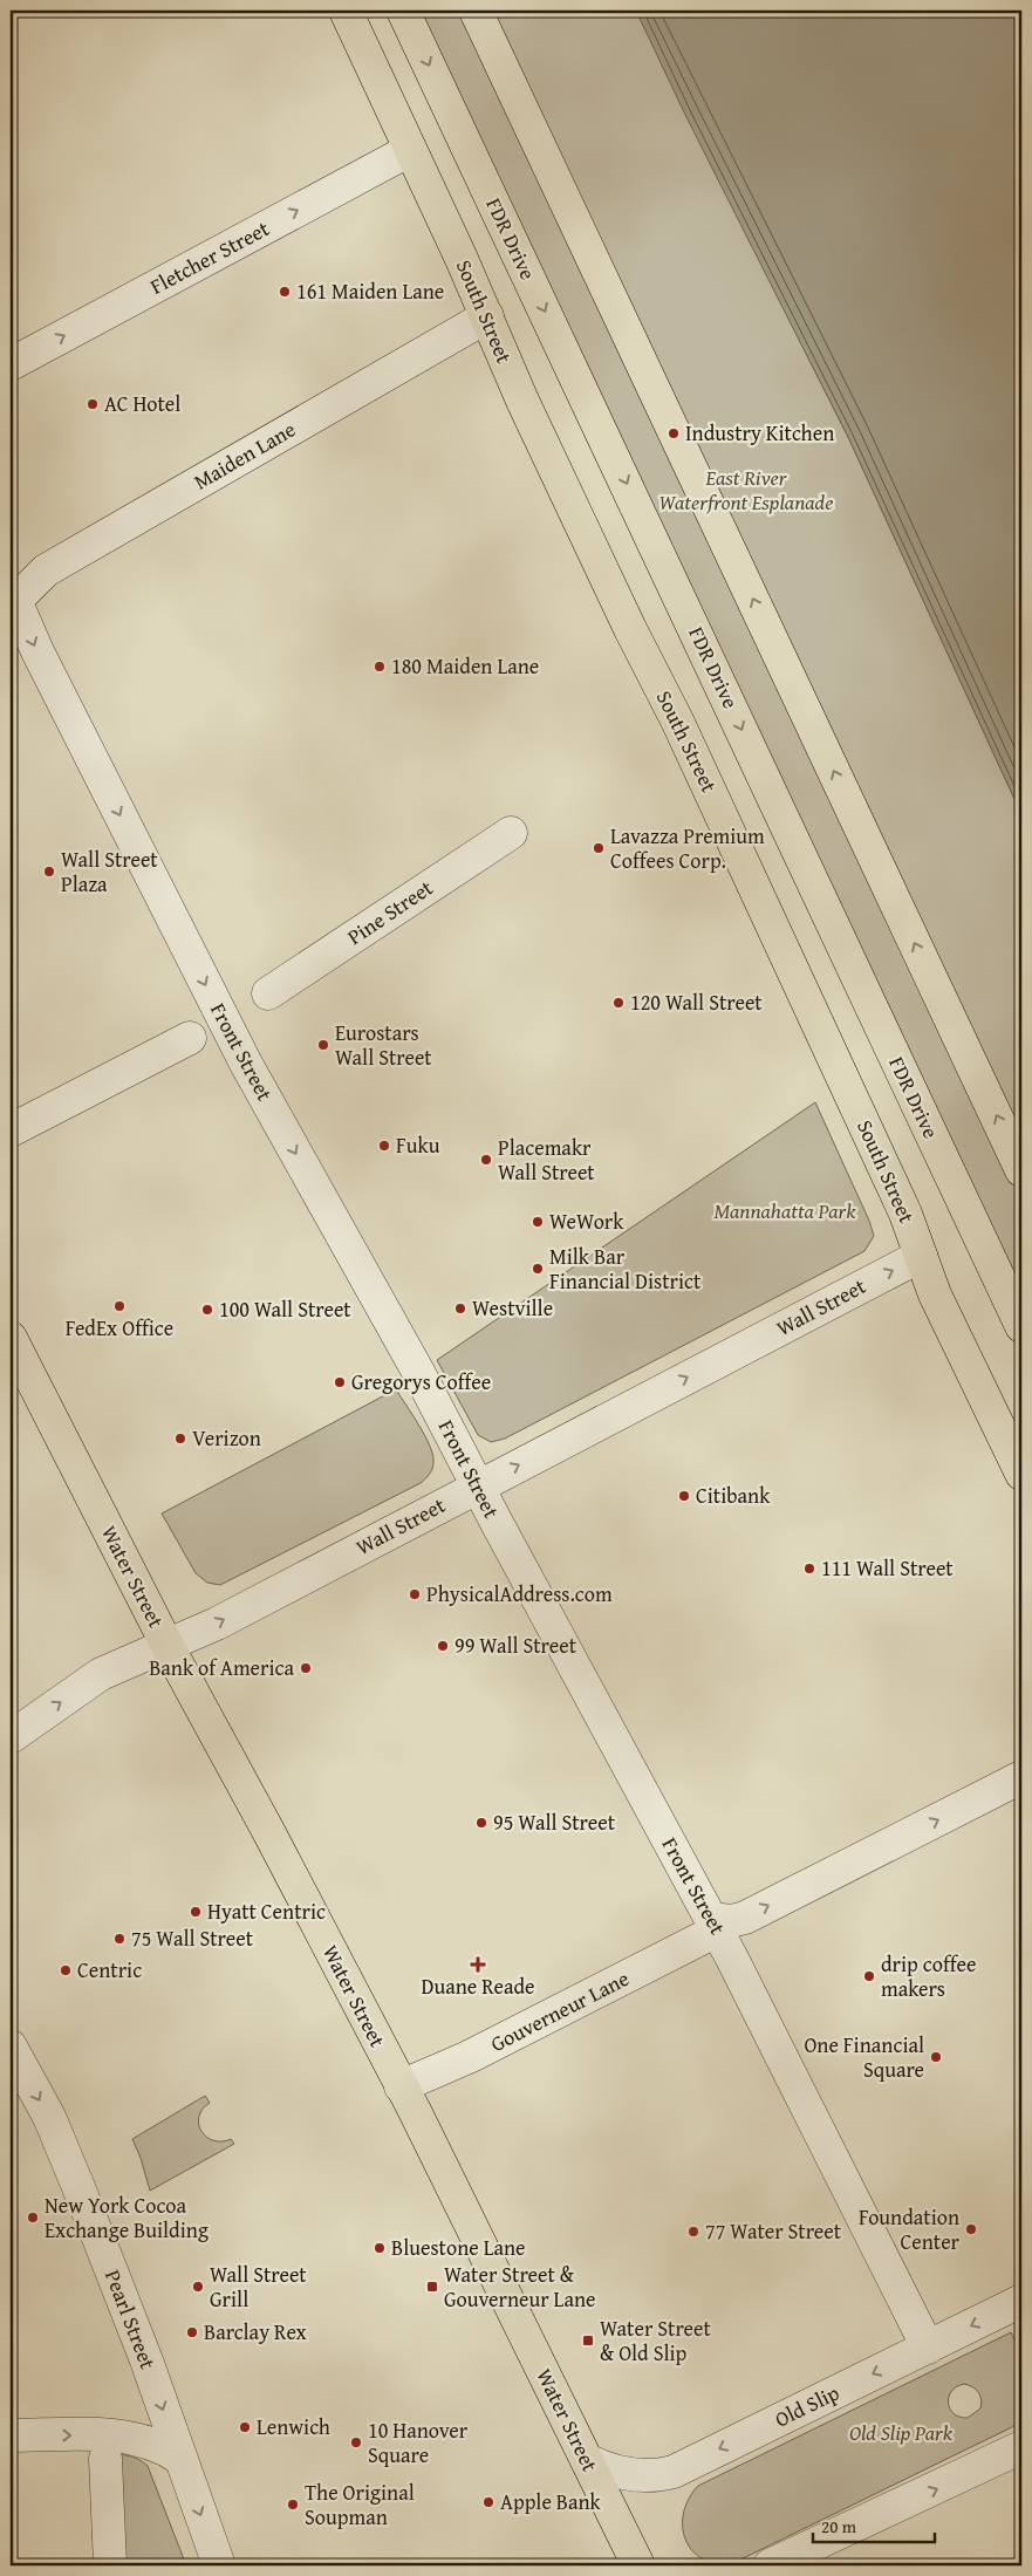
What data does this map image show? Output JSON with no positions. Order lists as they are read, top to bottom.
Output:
{
  "streets": {
    "main road": ["FDR Drive", "South Street", "Water Street"],
    "street": [
      "Fletcher Street",
      "Maiden Lane",
      "Pine Street",
      "Front Street",
      "Wall Street",
      "Gouverneur Lane",
      "Pearl Street",
      "Old Slip"
    ]
  },
  "crossings": [
    ["Fletcher Street", "South Street"],
    ["South Street", "Maiden Lane"],
    ["South Street", "Wall Street"],
    ["Maiden Lane", "Front Street"],
    ["Front Street", "Wall Street"],
    ["Front Street", "Gouverneur Lane"],
    ["Front Street", "Old Slip"],
    ["Wall Street", "Water Street"],
    ["Water Street", "Gouverneur Lane"],
    ["Water Street", "Old Slip"]
  ],
  "one_way": [
    "Fletcher Street",
    "Front Street",
    "Wall Street",
    "Gouverneur Lane",
    "Pearl Street"
  ],
  "parks": ["East River Waterfront Esplanade", "Mannahatta Park", "Old Slip Park"],
  "places": {
    "other": [
      "161 Maiden Lane",
      "AC Hotel",
      "Industry Kitchen",
      "180 Maiden Lane",
      "Lavazza Premium Coffees Corp.",
      "Wall Street Plaza",
      "120 Wall Street",
      "Eurostars Wall Street",
      "Fuku",
      "Placemakr Wall Street",
      "WeWork",
      "Milk Bar Financial District",
      "FedEx Office",
      "Westville",
      "100 Wall Street",
      "Gregorys Coffee",
      "Verizon",
      "Citibank",
      "111 Wall Street",
      "PhysicalAddress.com",
      "99 Wall Street",
      "Bank of America",
      "95 Wall Street",
      "Hyatt Centric",
      "75 Wall Street",
      "Centric",
      "drip coffee makers",
      "One Financial Square",
      "New York Cocoa Exchange Building",
      "Foundation Center",
      "77 Water Street",
      "Bluestone Lane",
      "Wall Street Grill",
      "Barclay Rex",
      "Lenwich",
      "10 Hanover Square",
      "Apple Bank",
      "The Original Soupman"
    ],
    "health": ["Duane Reade"],
    "transit": ["Water Street & Gouverneur Lane", "Water Street & Old Slip"]
  },
  "scale_bar": "20 m"
}
